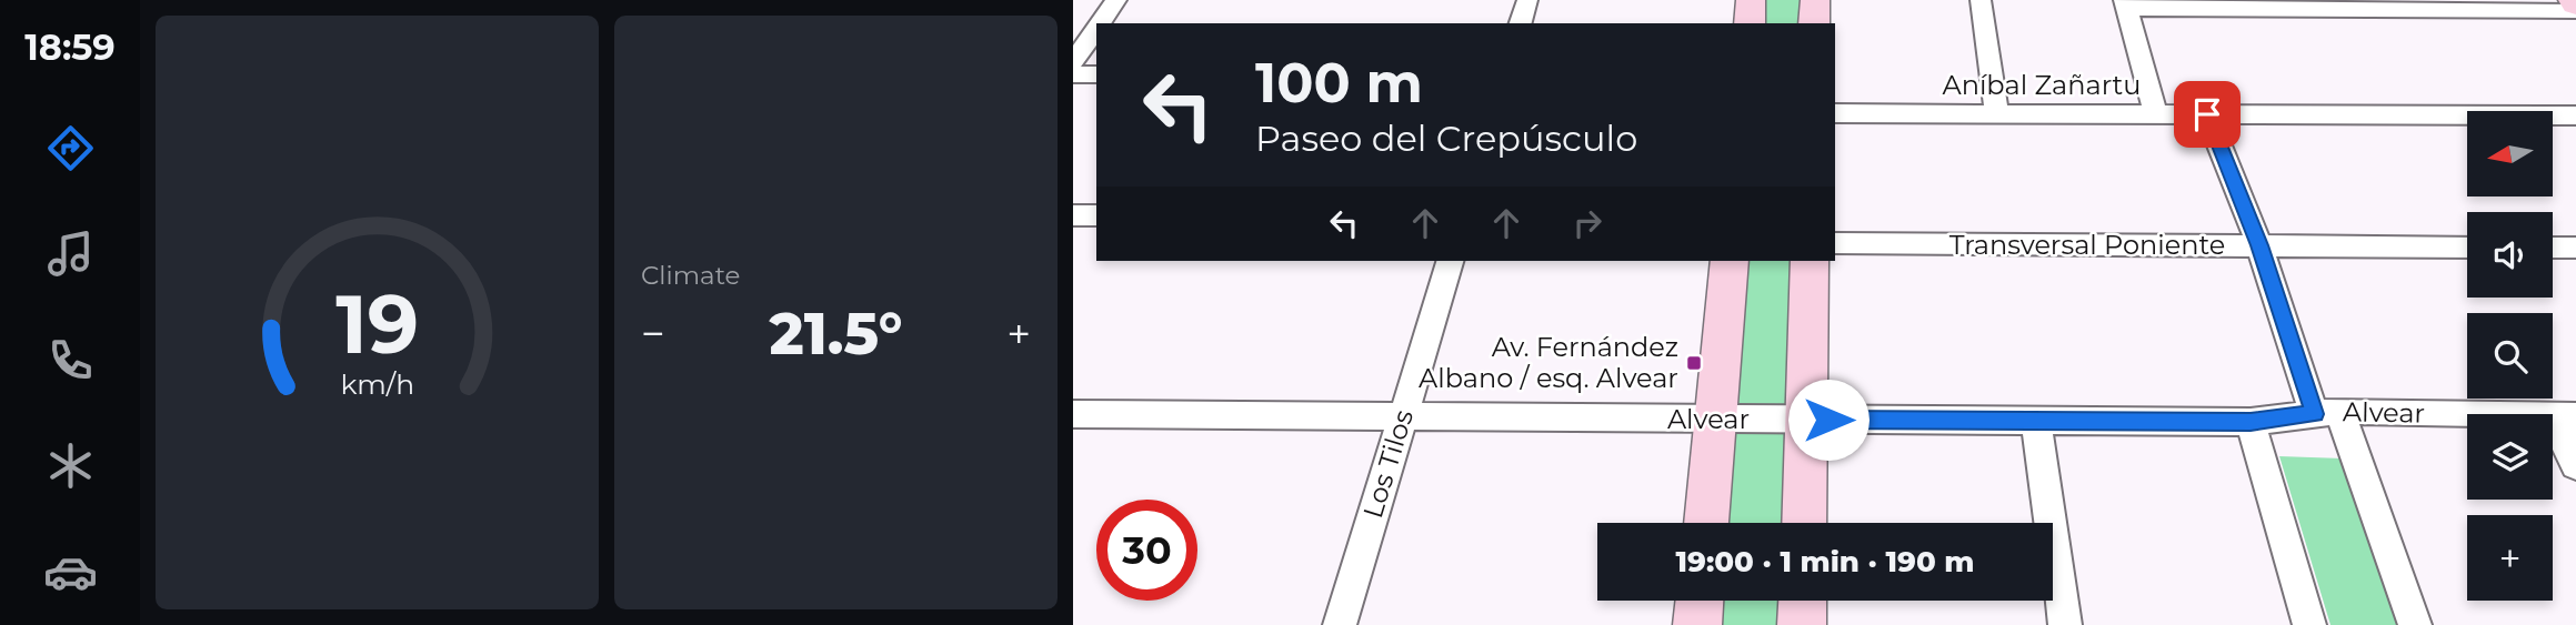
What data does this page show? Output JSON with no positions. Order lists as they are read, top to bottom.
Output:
{
  "streets": {
    "street": [
      "Aníbal Zañartu",
      "Transversal Poniente",
      "Alvear",
      "Los Tilos"
    ]
  },
  "crossings": [
    ["Alvear", "Los Tilos"]
  ],
  "places": {
    "transit": ["Av. Fernández Albano / esq. Alvear"]
  },
  "north": "left",
  "page": {
    "tabs": "18:59",
    "tile": "Climate",
    "turn": ["100 m", "Paseo del Crepúsculo"],
    "map_buttons": "+",
    "heat": ["−", "21.5°", "+"],
    "limit": "30",
    "trip": "19:00 · 1 min · 190 m",
    "gauge": ["19", "km/h"]
  }
}
